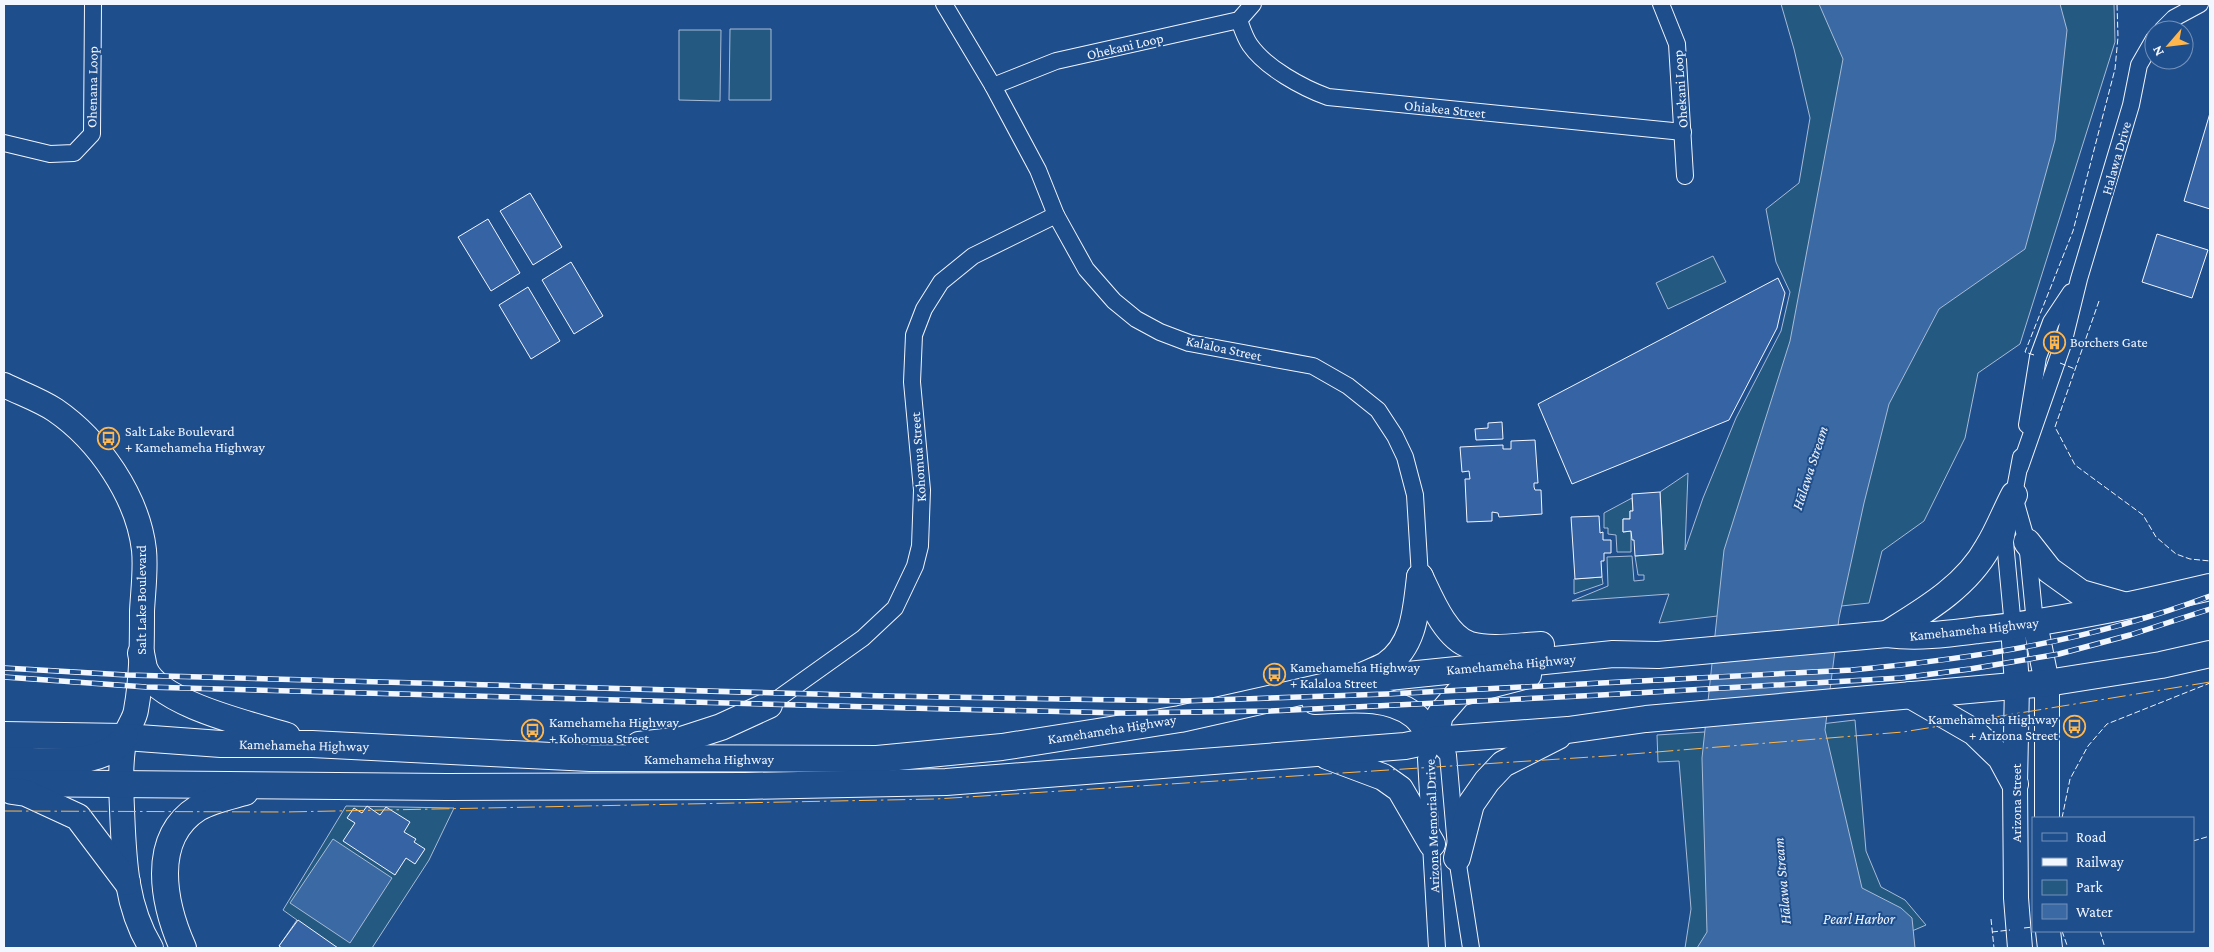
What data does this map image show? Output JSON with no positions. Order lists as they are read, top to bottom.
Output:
{
  "streets": {
    "main road": ["Kamehameha Highway"],
    "street": [
      "Ohekani Loop",
      "Ohenana Loop",
      "Ohiakea Street",
      "Halawa Drive",
      "Kalaloa Street",
      "Kohomua Street",
      "Salt Lake Boulevard",
      "Arizona Street",
      "Arizona Memorial Drive"
    ]
  },
  "crossings": [
    ["Ohekani Loop", "Ohiakea Street"],
    ["Ohekani Loop", "Kalaloa Street"],
    ["Halawa Drive", "Kamehameha Highway"],
    ["Halawa Drive", "Arizona Street"],
    ["Kalaloa Street", "Kohomua Street"],
    ["Salt Lake Boulevard", "Kamehameha Highway"],
    ["Kamehameha Highway", "Arizona Street"],
    ["Kamehameha Highway", "Arizona Memorial Drive"]
  ],
  "water": ["Hālawa Stream", "Pearl Harbor"],
  "places": {
    "building": ["Borchers Gate"],
    "bus stop": [
      "Salt Lake Boulevard + Kamehameha Highway",
      "Kamehameha Highway + Kalaloa Street",
      "Kamehameha Highway + Arizona Street",
      "Kamehameha Highway + Kohomua Street"
    ]
  },
  "legend": [
    "Road",
    "Railway",
    "Park",
    "Water"
  ],
  "north": "bottom left"
}
